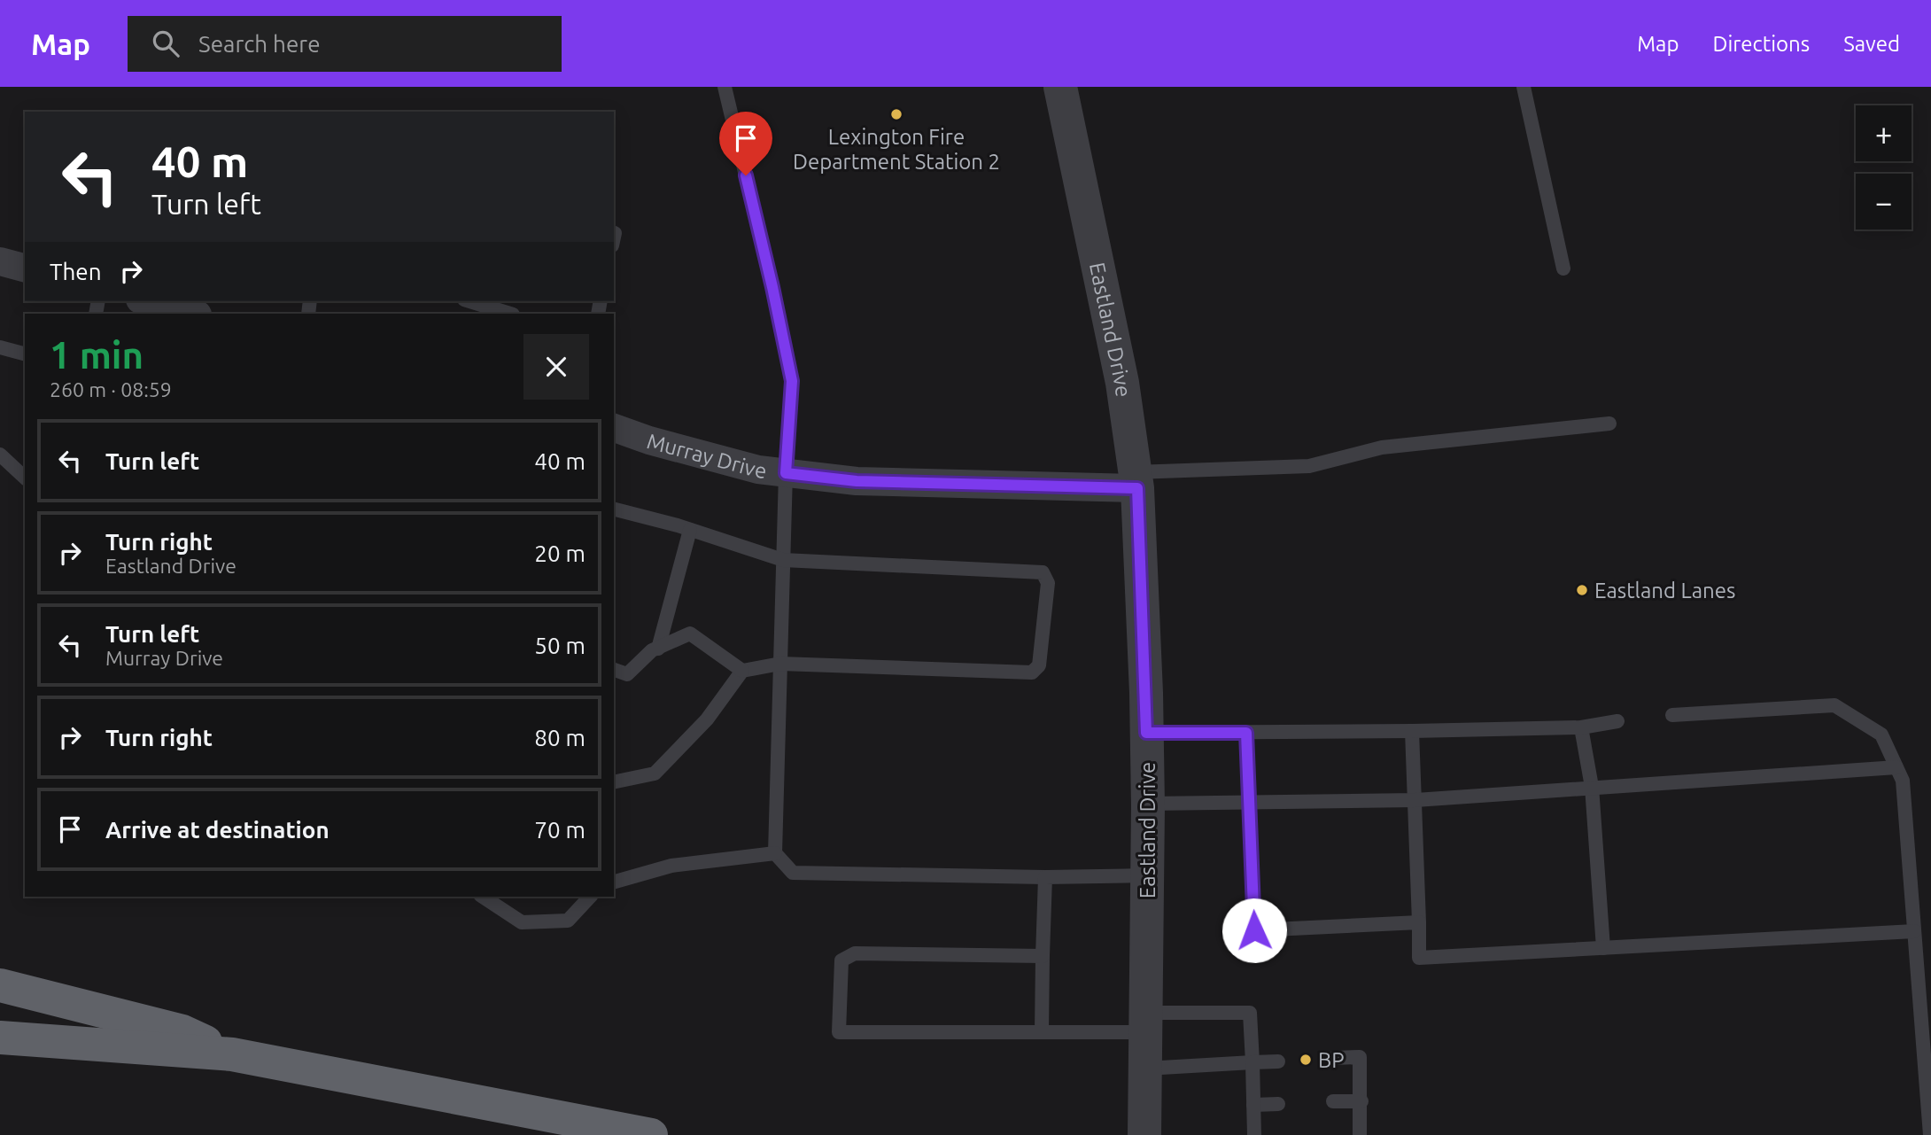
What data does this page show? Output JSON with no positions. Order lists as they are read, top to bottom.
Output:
{
  "streets": {
    "street": ["Eastland Drive", "Murray Drive"]
  },
  "crossings": [
    ["Eastland Drive", "Murray Drive"]
  ],
  "places": ["Lexington Fire Department Station 2", "Eastland Lanes", "BP"],
  "page": {
    "header": "Map",
    "search": "Search here",
    "nav": ["Map", "Directions", "Saved"],
    "map_buttons": ["+", "−"],
    "turn": ["40 m", "Turn left"],
    "then": "Then",
    "heading": ["1 min", "260 m · 08:59"],
    "list": [
      {
        "name": "Turn left",
        "value": "40 m"
      },
      {
        "name": "Turn right",
        "note": "Eastland Drive",
        "value": "20 m"
      },
      {
        "name": "Turn left",
        "note": "Murray Drive",
        "value": "50 m"
      },
      {
        "name": "Turn right",
        "value": "80 m"
      },
      {
        "name": "Arrive at destination",
        "value": "70 m"
      }
    ]
  }
}
